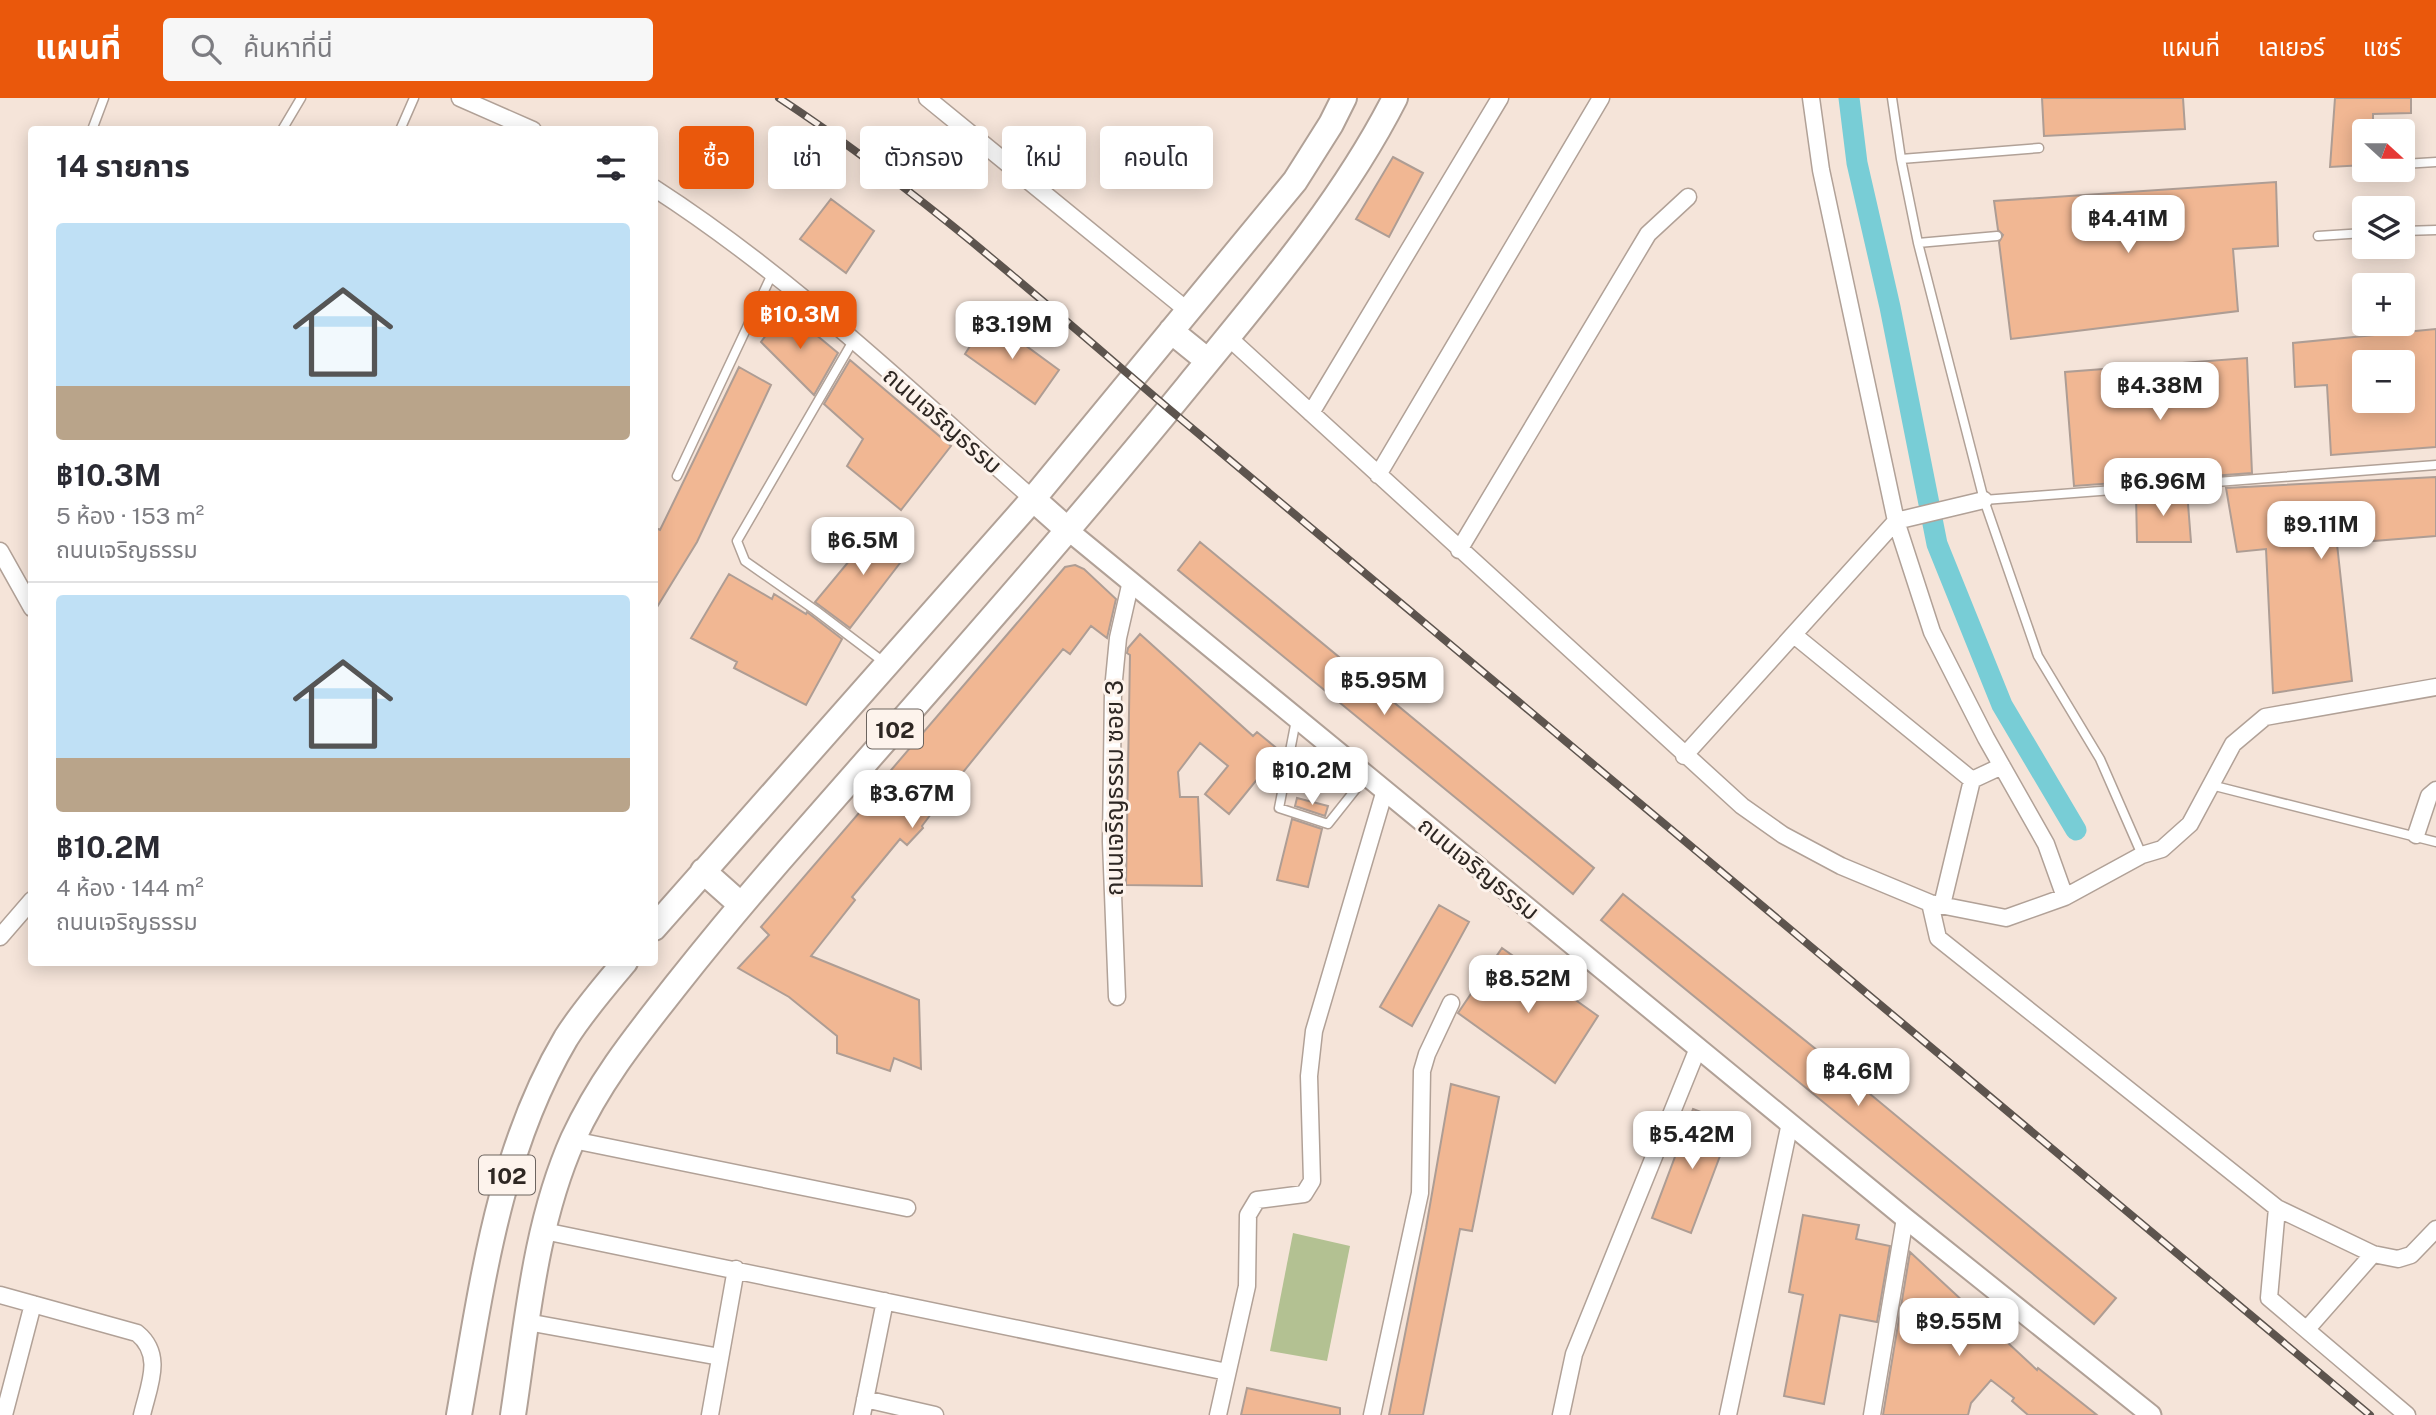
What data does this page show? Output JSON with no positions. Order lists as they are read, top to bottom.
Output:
{
  "streets": {
    "main road": ["102"],
    "street": ["ถนนเจริญธรรม", "ถนนเจริญธรรม ซอย 3"]
  },
  "crossings": [
    ["ถนนเจริญธรรม", "102"],
    ["ถนนเจริญธรรม", "ถนนเจริญธรรม ซอย 3"]
  ],
  "north": "right",
  "page": {
    "header": "แผนที่",
    "search": "ค้นหาที่นี่",
    "nav": ["แผนที่", "เลเยอร์", "แชร์"],
    "map_buttons": ["+", "−"],
    "chip": [
      "ซื้อ",
      "เช่า",
      "ตัวกรอง",
      "ใหม่",
      "คอนโด"
    ],
    "heading": "14 รายการ",
    "price": [
      "฿4.41M",
      "฿10.3M",
      "฿3.19M",
      "฿4.38M",
      "฿6.96M",
      "฿9.11M",
      "฿6.5M",
      "฿5.95M",
      "฿10.2M",
      "฿3.67M",
      "฿8.52M",
      "฿4.6M",
      "฿5.42M",
      "฿9.55M"
    ],
    "list": [
      {
        "name": "฿10.3M",
        "note": "5 ห้อง · 153 m² · ถนนเจริญธรรม"
      },
      {
        "name": "฿10.2M",
        "note": "4 ห้อง · 144 m² · ถนนเจริญธรรม"
      }
    ]
  }
}
